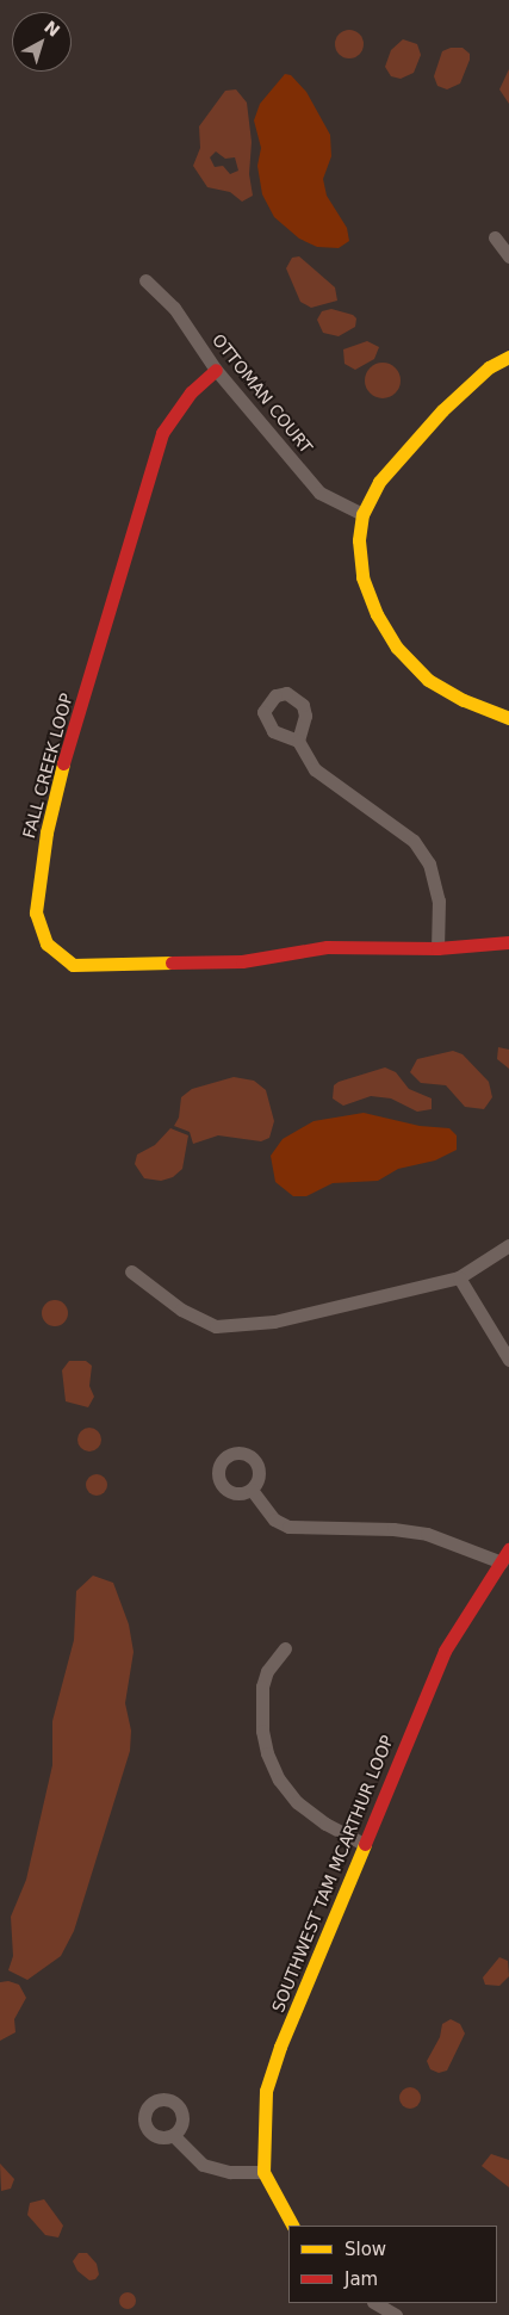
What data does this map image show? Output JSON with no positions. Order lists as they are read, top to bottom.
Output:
{
  "streets": {
    "street": ["OTTOMAN COURT", "FALL CREEK LOOP", "SOUTHWEST TAM MCARTHUR LOOP"]
  },
  "crossings": [
    ["OTTOMAN COURT", "FALL CREEK LOOP"]
  ],
  "legend": ["Slow", "Jam"],
  "north": "top right"
}
